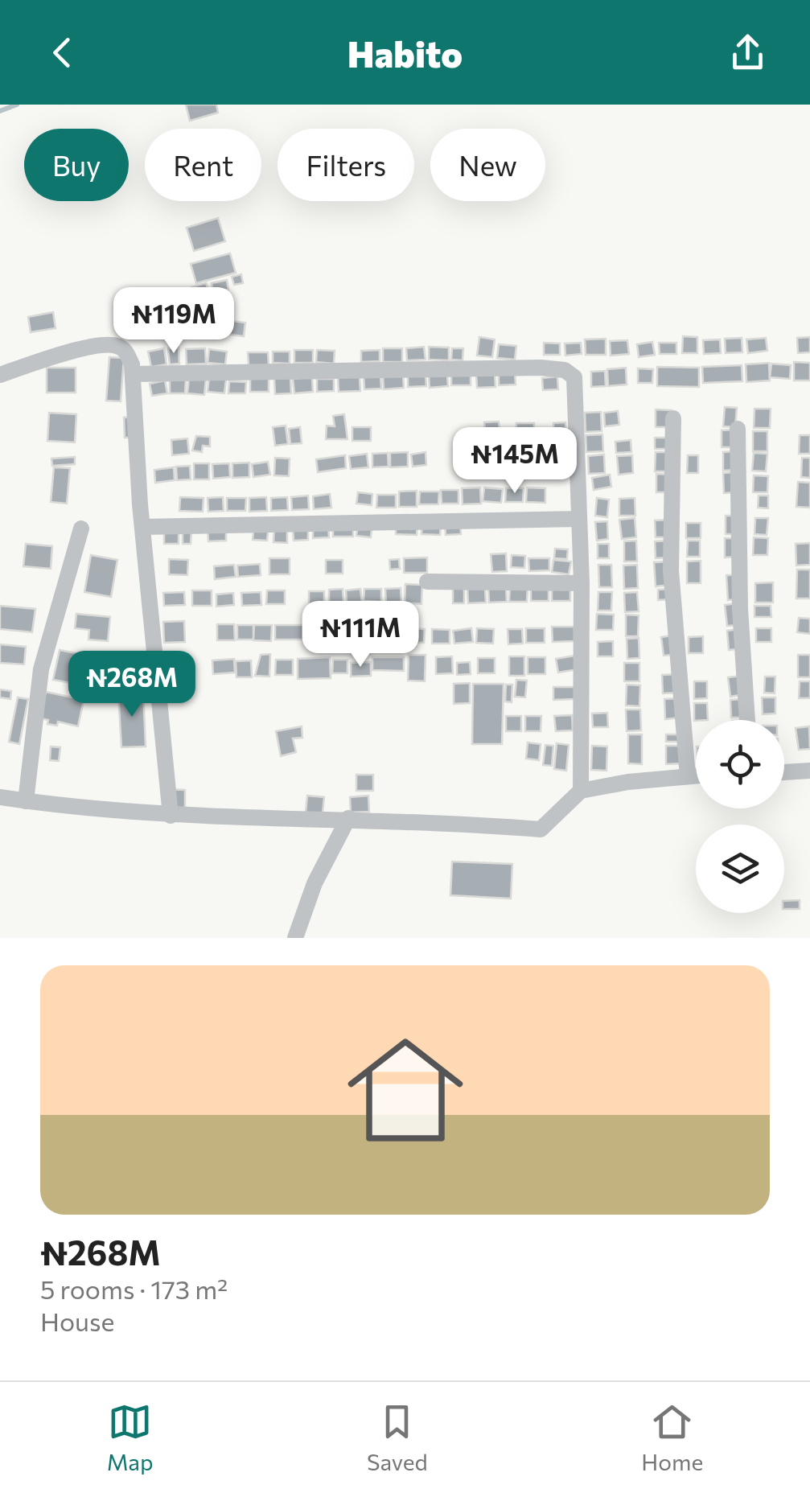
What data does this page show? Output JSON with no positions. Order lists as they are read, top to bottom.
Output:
{
  "page": {
    "header": "Habito",
    "chip": [
      "Buy",
      "Rent",
      "Filters",
      "New"
    ],
    "price": [
      "₦119M",
      "₦145M",
      "₦111M",
      "₦268M"
    ],
    "list": [
      {
        "name": "₦268M",
        "note": "5 rooms · 173 m² · House"
      }
    ],
    "tabs": ["Map", "Saved", "Home"]
  }
}
